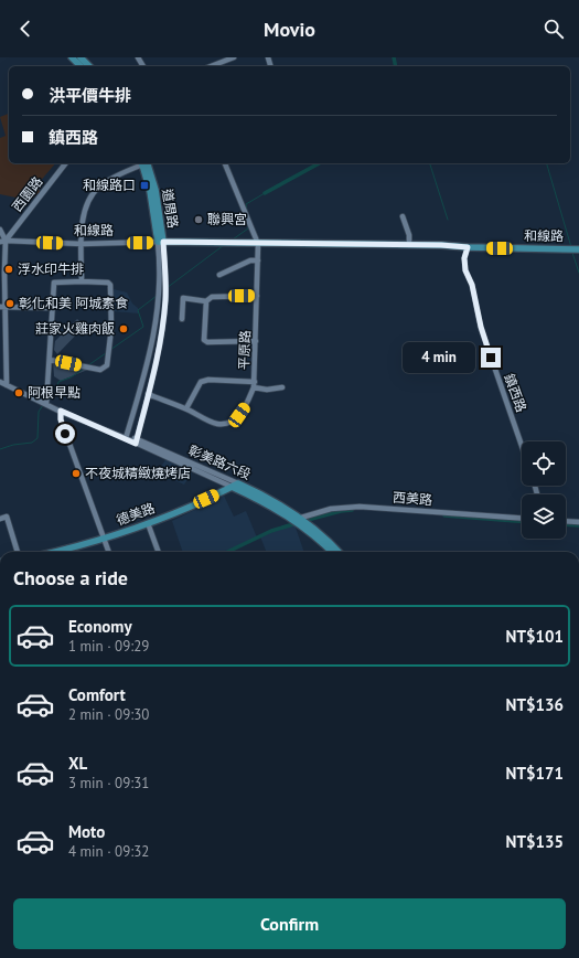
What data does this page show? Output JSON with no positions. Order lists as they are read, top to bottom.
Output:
{
  "streets": {
    "main road": [
      "道周路",
      "和線路",
      "彰美路六段",
      "德美路"
    ],
    "street": [
      "西園路",
      "平原路",
      "鎮西路",
      "西美路"
    ]
  },
  "crossings": [
    ["西園路", "和線路"],
    ["道周路", "和線路"],
    ["道周路", "平原路"],
    ["道周路", "彰美路六段"],
    ["和線路", "平原路"],
    ["和線路", "鎮西路"],
    ["彰美路六段", "西美路"],
    ["彰美路六段", "德美路"]
  ],
  "places": {
    "transit": ["和線路口"],
    "other": [
      "聯興宮",
      "浮水印牛排",
      "彰化和美 阿城素食",
      "莊家火雞肉飯",
      "阿根早點",
      "不夜城精緻燒烤店"
    ]
  },
  "page": {
    "header": "Movio",
    "banner": ["洪平價牛排", "鎮西路"],
    "bubble": "4 min",
    "heading": "Choose a ride",
    "list": [
      {
        "name": "Economy",
        "note": "1 min · 09:29",
        "value": "NT$101"
      },
      {
        "name": "Comfort",
        "note": "2 min · 09:30",
        "value": "NT$136"
      },
      {
        "name": "XL",
        "note": "3 min · 09:31",
        "value": "NT$171"
      },
      {
        "name": "Moto",
        "note": "4 min · 09:32",
        "value": "NT$135"
      }
    ],
    "buttons": "Confirm"
  }
}
